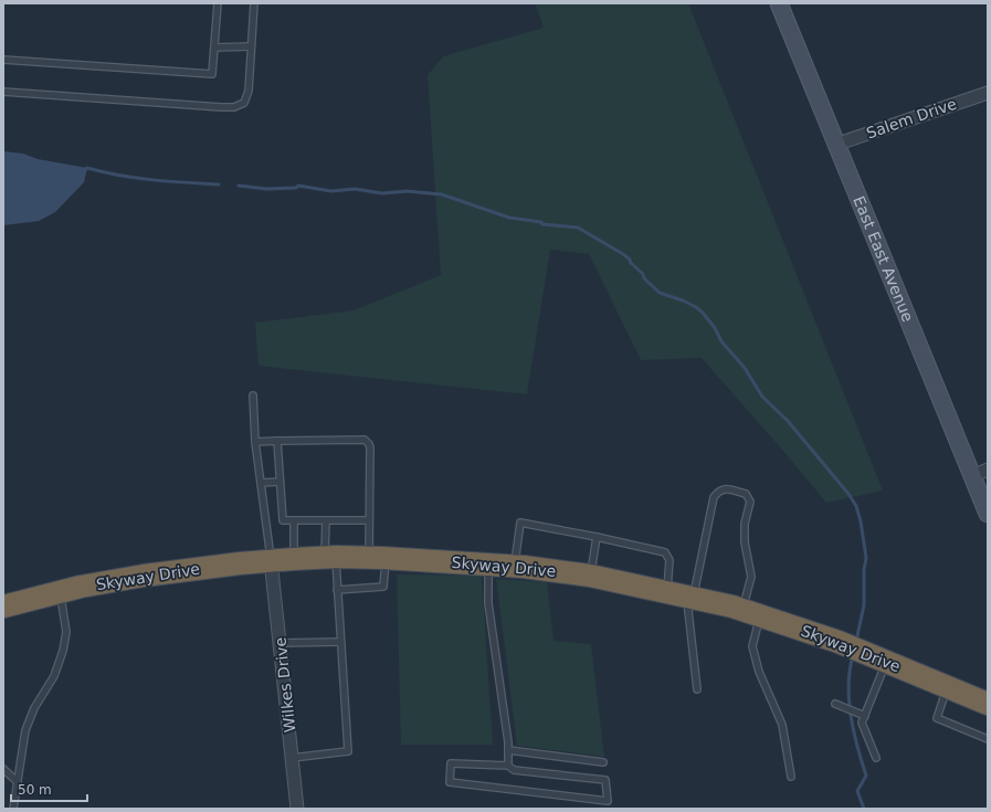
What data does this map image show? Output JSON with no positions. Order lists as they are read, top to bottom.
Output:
{
  "streets": {
    "highway": ["Skyway Drive"],
    "street": ["Salem Drive", "East East Avenue", "Wilkes Drive"]
  },
  "crossings": [
    ["Salem Drive", "East East Avenue"],
    ["Skyway Drive", "Wilkes Drive"]
  ],
  "scale_bar": "50 m"
}
